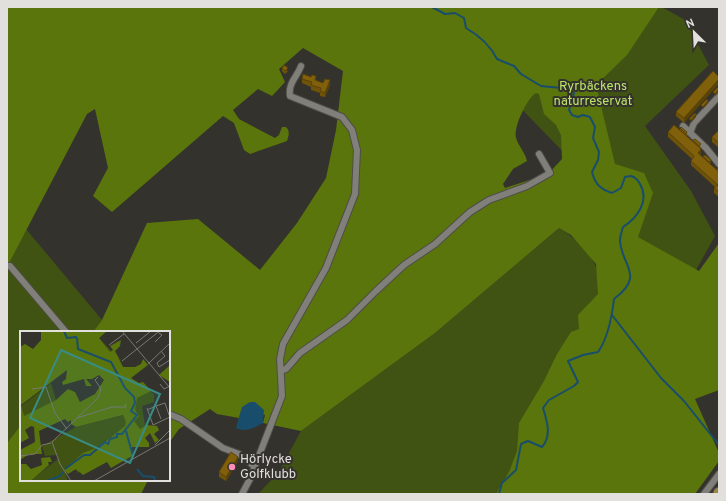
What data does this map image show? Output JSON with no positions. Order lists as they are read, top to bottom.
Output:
{
  "parks": ["Ryrbäckens naturreservat"],
  "places": ["Hörlycke Golfklubb"],
  "north": "top left"
}
